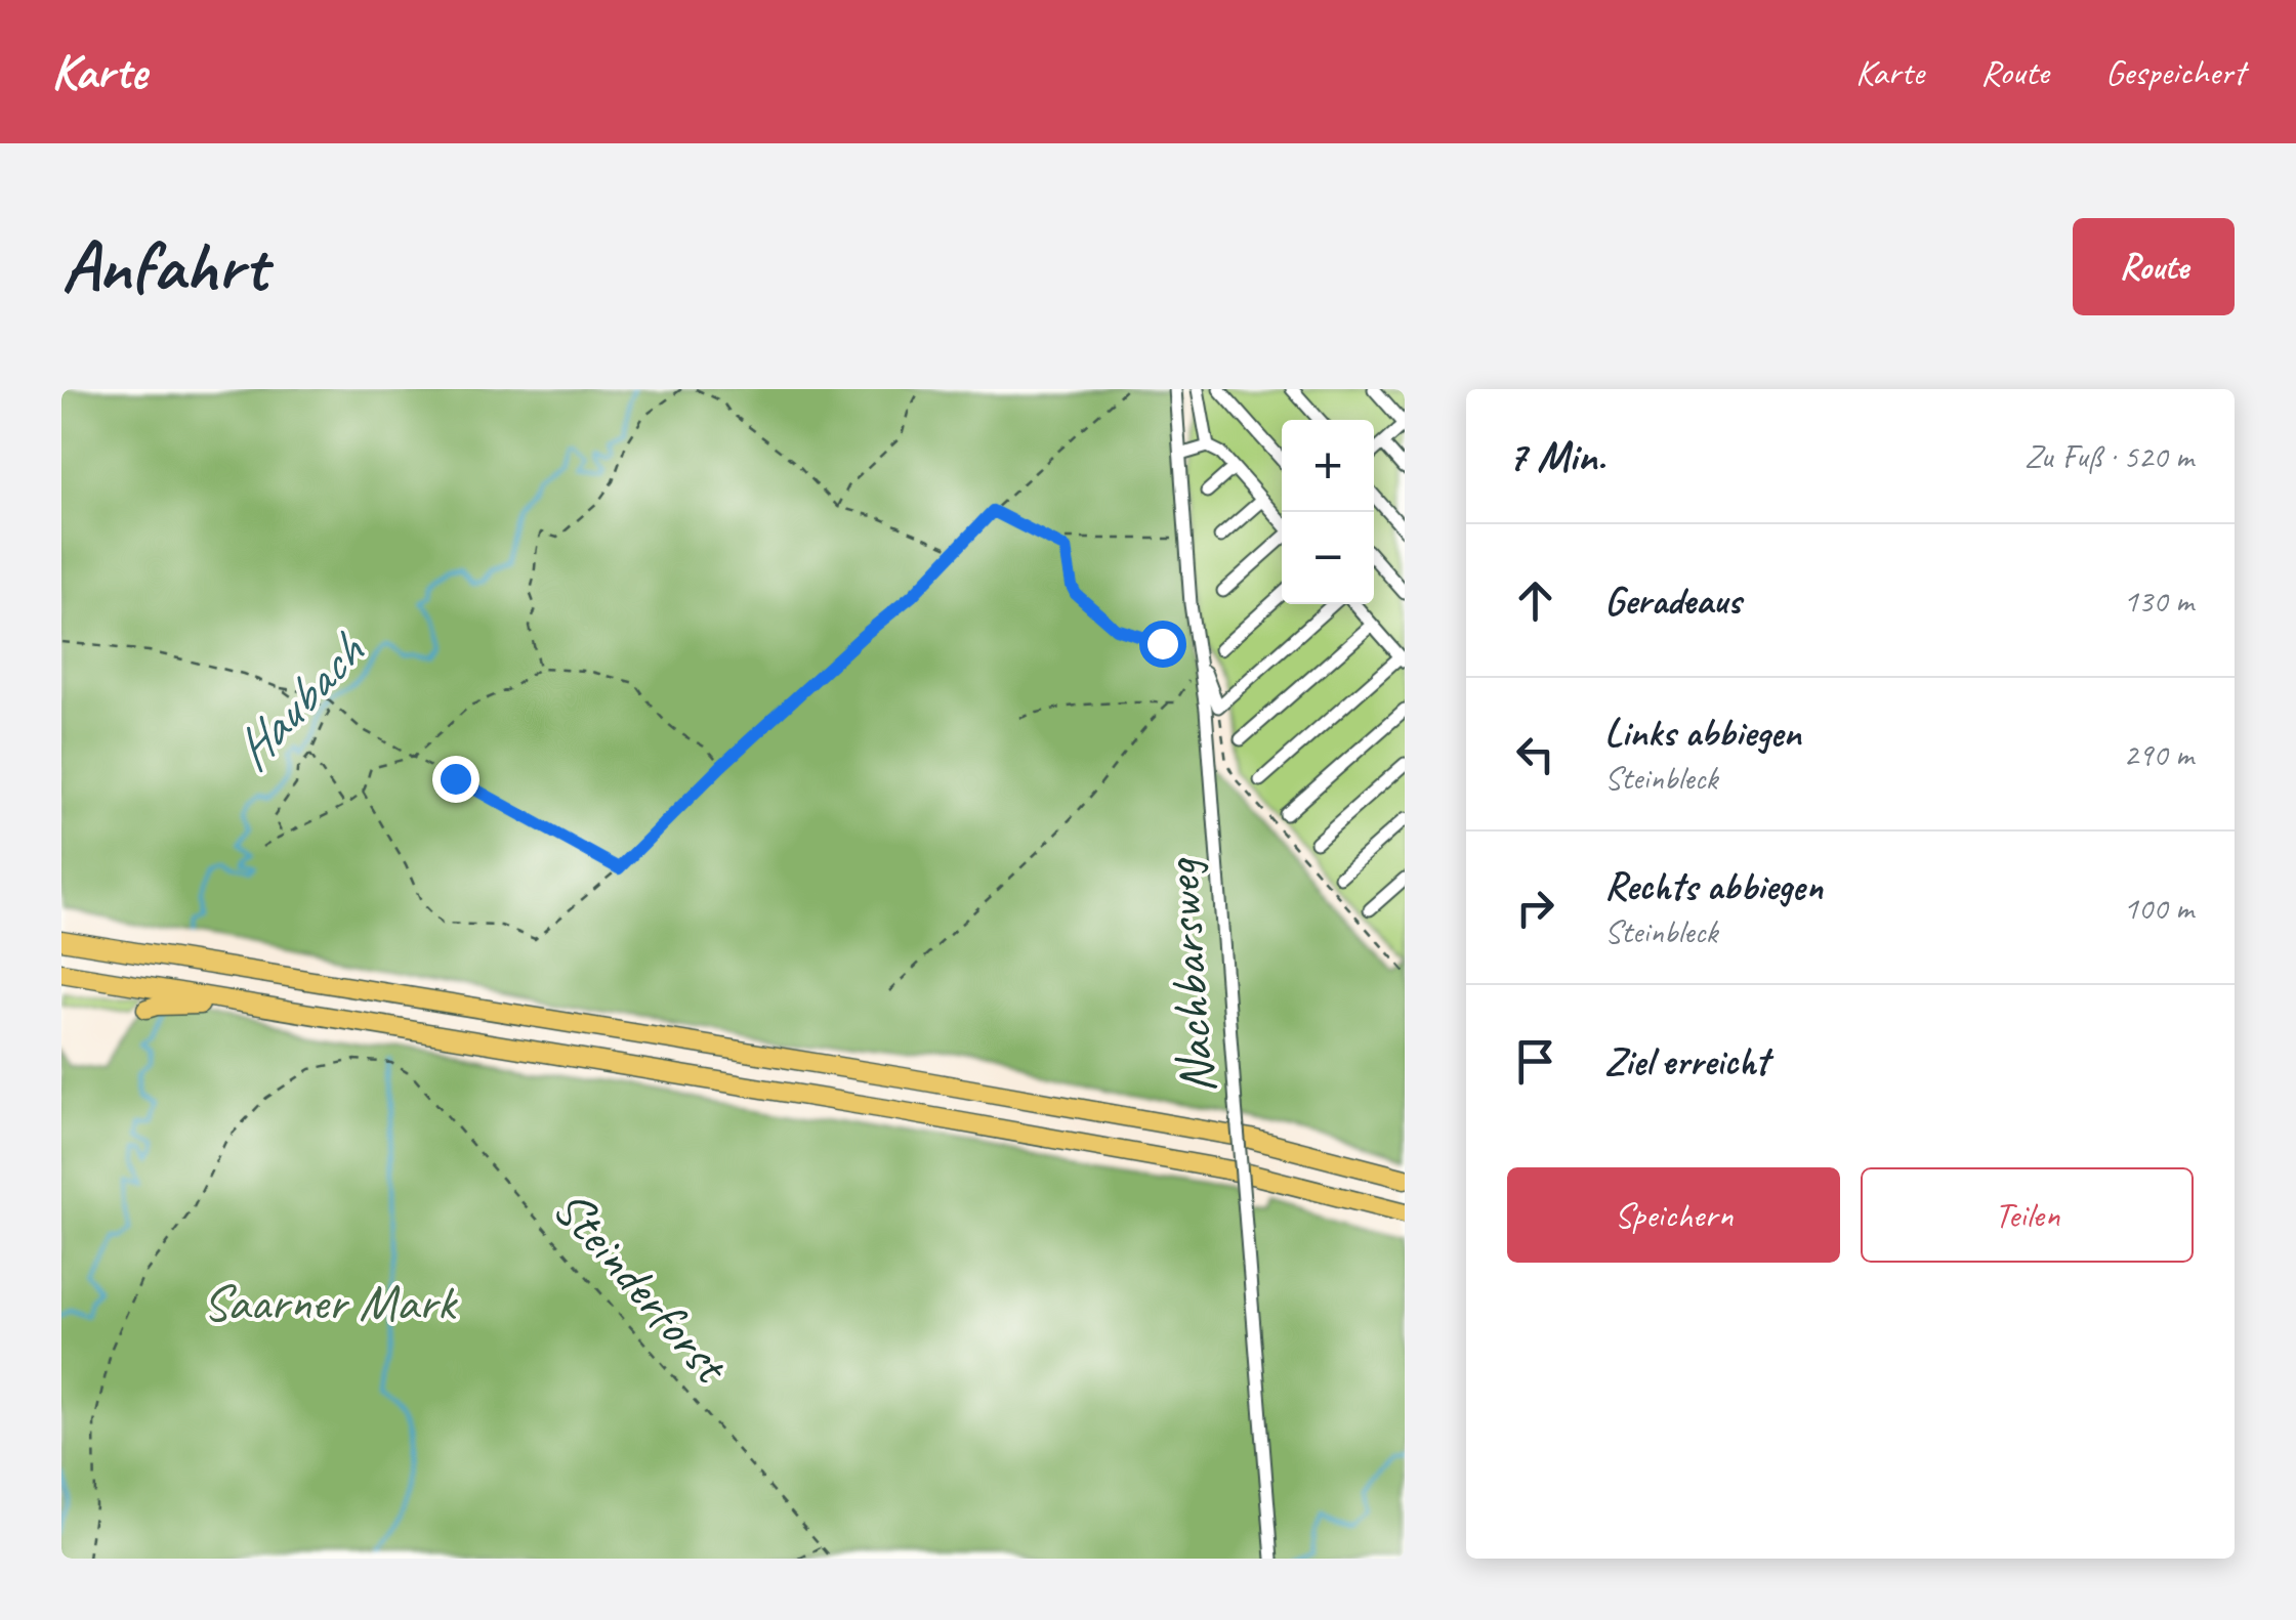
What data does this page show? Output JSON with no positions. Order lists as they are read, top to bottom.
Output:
{
  "streets": {
    "lane": ["Nachbarsweg"],
    "path": ["Steinderforst"]
  },
  "water": ["Haubach"],
  "parks": ["Saarner Mark"],
  "page": {
    "header": "Karte",
    "nav": ["Karte", "Route", "Gespeichert"],
    "buttons": [
      "Route",
      ["Speichern", "Teilen"]
    ],
    "title": "Anfahrt",
    "heading": ["7 Min.", "Zu Fuß · 520 m"],
    "map_buttons": ["+", "−"],
    "list": [
      ["Geradeaus", "130 m"],
      ["Links abbiegen", "Steinbleck", "290 m"],
      ["Rechts abbiegen", "Steinbleck", "100 m"],
      "Ziel erreicht"
    ]
  }
}
